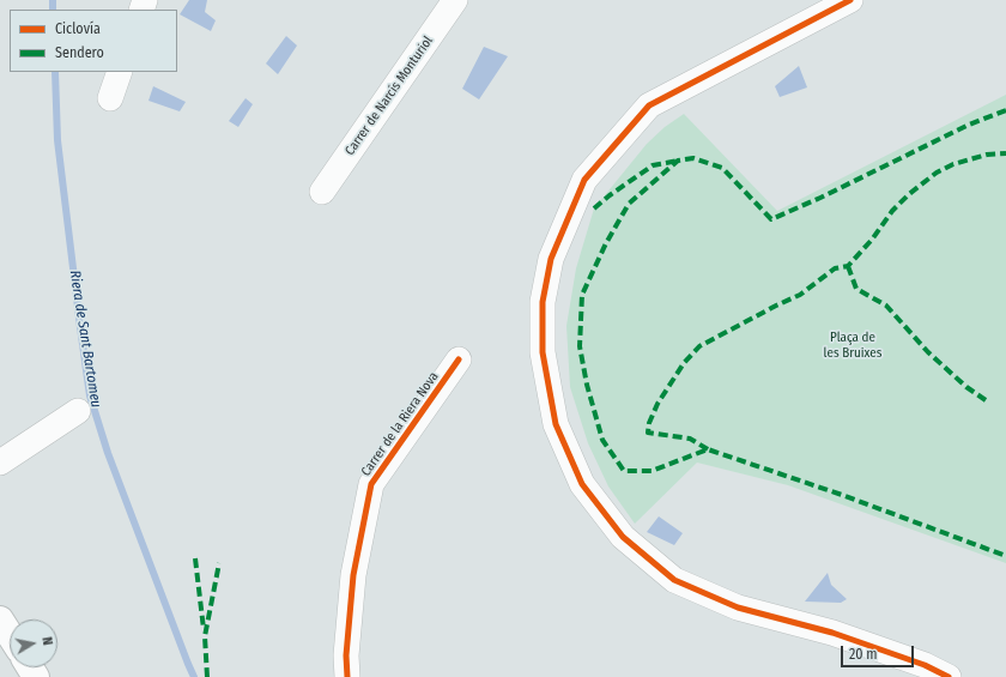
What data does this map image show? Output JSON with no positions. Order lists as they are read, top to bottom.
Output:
{
  "streets": {
    "street": ["Carrer de Narcís Monturiol", "Carrer de la Riera Nova"]
  },
  "water": ["Riera de Sant Bartomeu"],
  "parks": ["Plaça de les Bruixes"],
  "legend": ["Ciclovía", "Sendero"],
  "scale_bar": "20 m",
  "north": "right"
}
